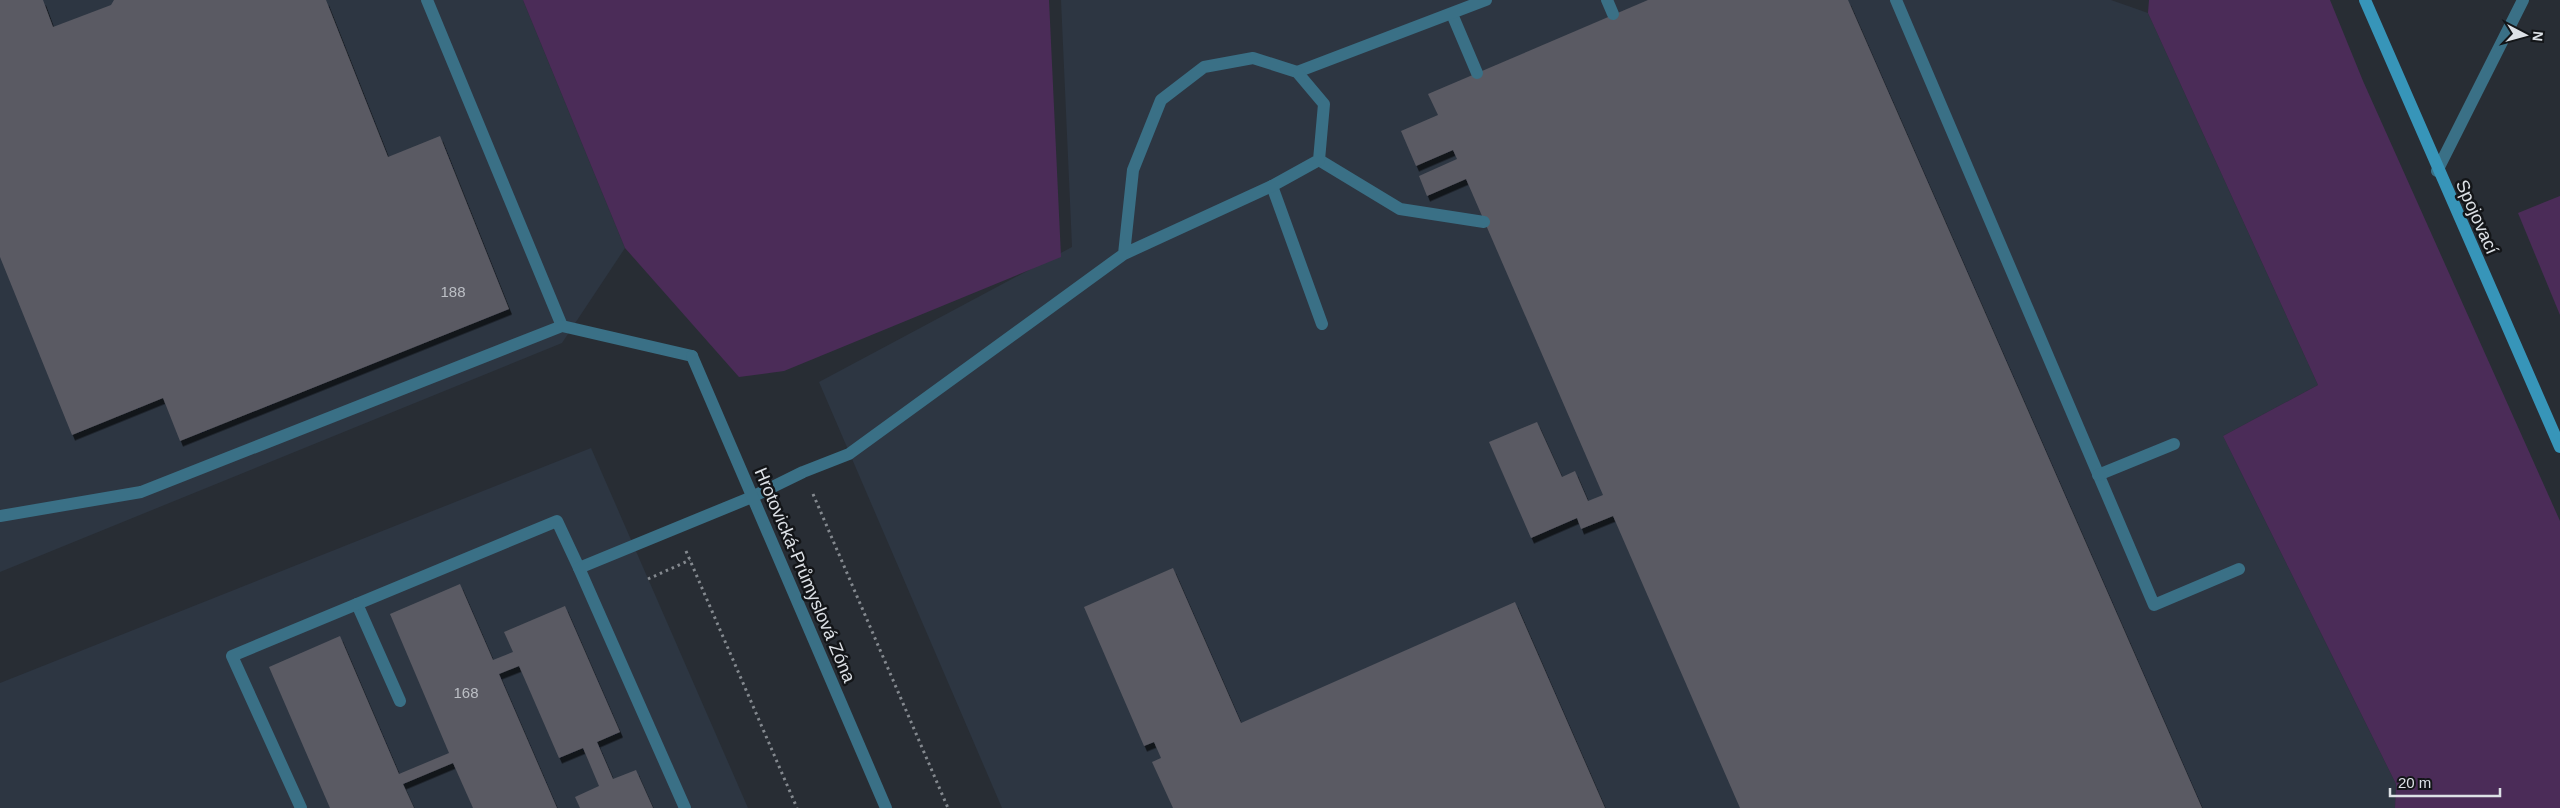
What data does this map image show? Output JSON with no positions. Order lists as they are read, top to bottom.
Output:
{
  "streets": {
    "main road": ["Spojovací"],
    "street": ["Hrotovická-Průmyslová Zóna"]
  },
  "house_numbers": ["188", "168"],
  "scale_bar": "20 m",
  "north": "right"
}
